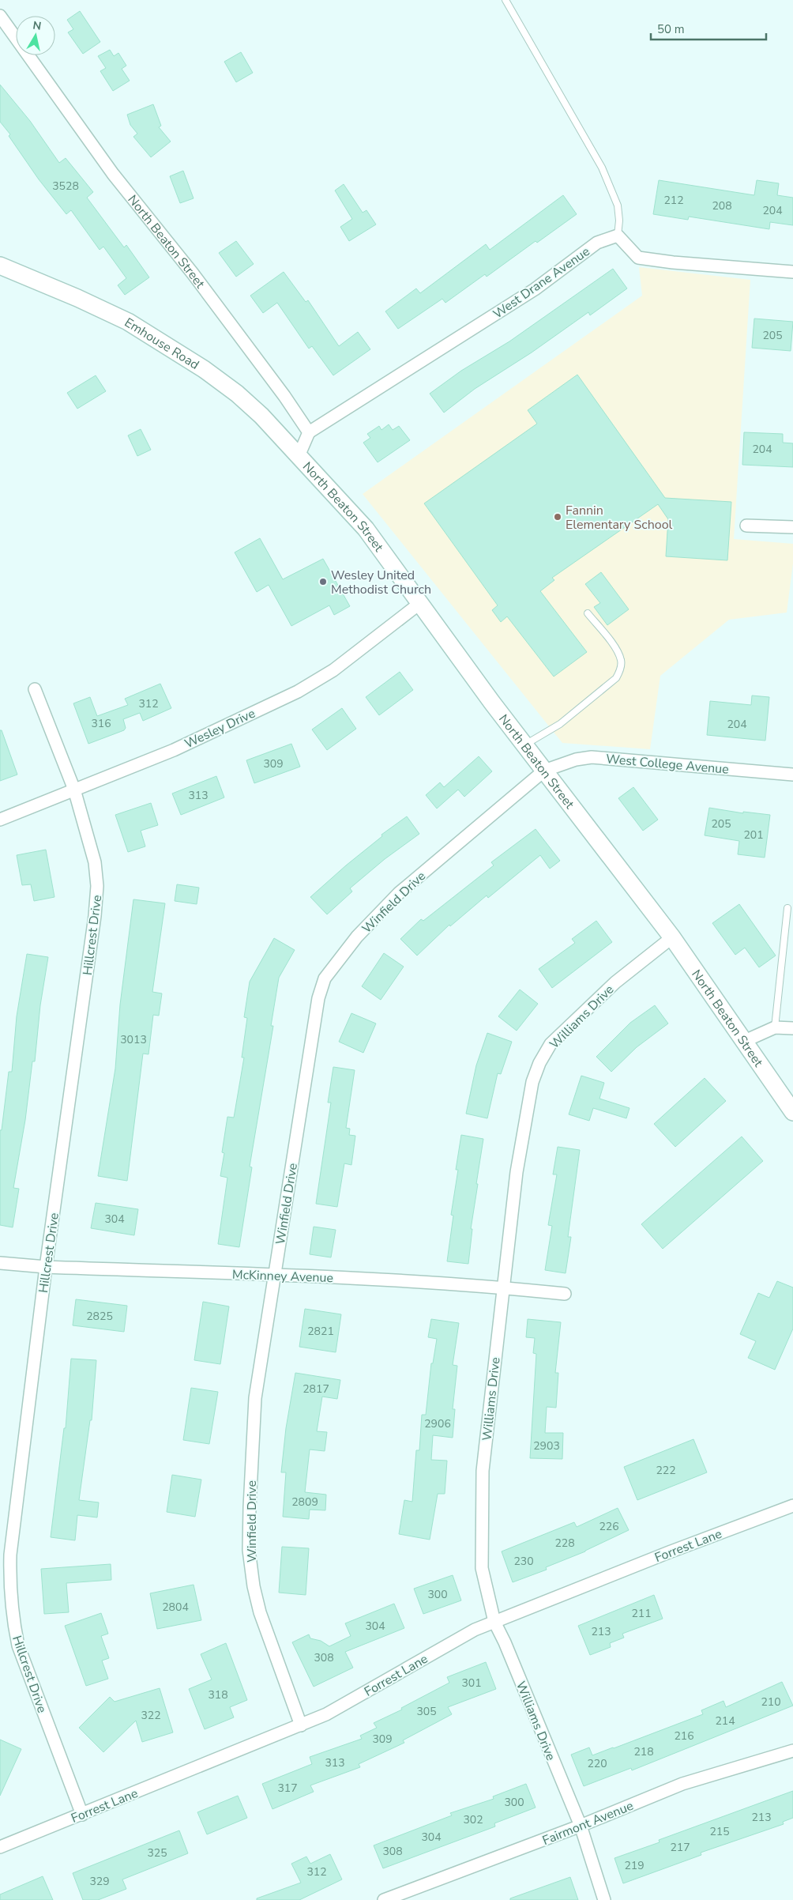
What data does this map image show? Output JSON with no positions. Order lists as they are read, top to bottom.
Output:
{
  "streets": {
    "main road": ["North Beaton Street", "Emhouse Road"],
    "street": [
      "West Drane Avenue",
      "Wesley Drive",
      "West College Avenue",
      "Winfield Drive",
      "Hillcrest Drive",
      "Williams Drive",
      "McKinney Avenue",
      "Forrest Lane",
      "Fairmont Avenue"
    ]
  },
  "crossings": [
    ["North Beaton Street", "West Drane Avenue"],
    ["North Beaton Street", "Emhouse Road"],
    ["North Beaton Street", "Wesley Drive"],
    ["North Beaton Street", "West College Avenue"],
    ["North Beaton Street", "Winfield Drive"],
    ["North Beaton Street", "Williams Drive"],
    ["Wesley Drive", "Hillcrest Drive"],
    ["West College Avenue", "Winfield Drive"],
    ["Winfield Drive", "McKinney Avenue"],
    ["Winfield Drive", "Forrest Lane"],
    ["Hillcrest Drive", "McKinney Avenue"],
    ["Hillcrest Drive", "Forrest Lane"],
    ["Williams Drive", "McKinney Avenue"],
    ["Williams Drive", "Forrest Lane"],
    ["Williams Drive", "Fairmont Avenue"]
  ],
  "places": ["Fannin Elementary School", "Wesley United Methodist Church"],
  "house_numbers": [
    "3528",
    "212",
    "208",
    "204",
    "205",
    "204",
    "312",
    "316",
    "204",
    "309",
    "313",
    "205",
    "201",
    "3013",
    "304",
    "2825",
    "2821",
    "2817",
    "2906",
    "2903",
    "222",
    "2809",
    "226",
    "228",
    "230",
    "300",
    "2804",
    "211",
    "304",
    "213",
    "308",
    "301",
    "318",
    "210",
    "305",
    "322",
    "214",
    "216",
    "309",
    "218",
    "313",
    "220",
    "317",
    "300",
    "213",
    "302",
    "215",
    "304",
    "217",
    "308",
    "325",
    "219",
    "312",
    "329"
  ],
  "scale_bar": "50 m",
  "north": "top"
}
